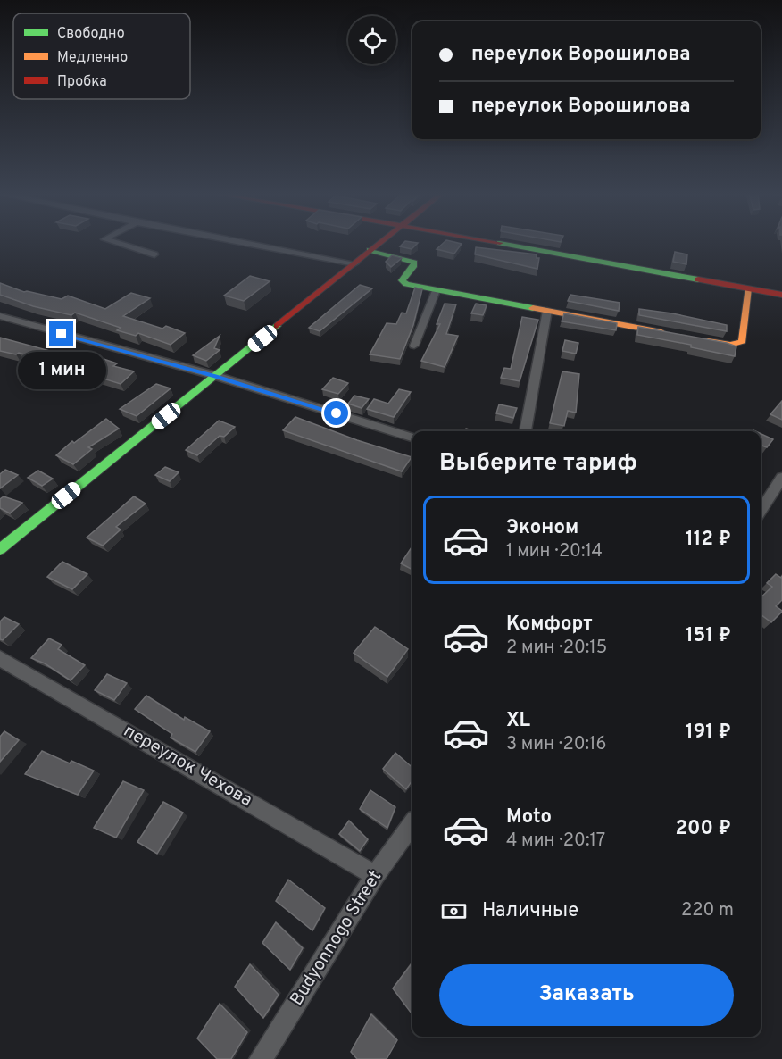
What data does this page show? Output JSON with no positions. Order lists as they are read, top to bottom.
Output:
{
  "streets": {
    "street": ["переулок Чехова", "Budyonnogo Street"]
  },
  "crossings": [
    ["переулок Чехова", "Budyonnogo Street"]
  ],
  "legend": ["Свободно", "Медленно", "Пробка"],
  "page": {
    "banner": ["переулок Ворошилова", "переулок Ворошилова"],
    "bubble": "1 мин",
    "heading": "Выберите тариф",
    "list": [
      {
        "name": "Эконом",
        "note": "1 мин · 20:14",
        "value": "112 ₽"
      },
      {
        "name": "Комфорт",
        "note": "2 мин · 20:15",
        "value": "151 ₽"
      },
      {
        "name": "XL",
        "note": "3 мин · 20:16",
        "value": "191 ₽"
      },
      {
        "name": "Moto",
        "note": "4 мин · 20:17",
        "value": "200 ₽"
      }
    ],
    "pay": ["Наличные", "220 m"],
    "buttons": "Заказать"
  }
}
